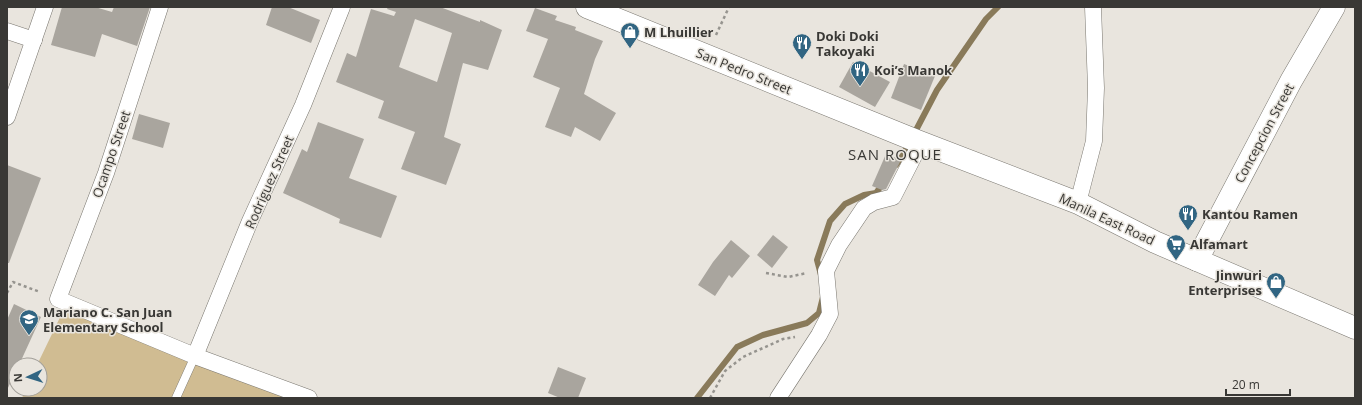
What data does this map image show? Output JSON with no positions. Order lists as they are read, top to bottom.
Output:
{
  "streets": {
    "main road": ["San Pedro Street", "Concepcion Street", "Manila East Road"],
    "street": ["Ocampo Street", "Rodriguez Street"]
  },
  "crossings": [
    ["San Pedro Street", "Manila East Road"],
    ["Concepcion Street", "Manila East Road"]
  ],
  "districts": ["SAN ROQUE"],
  "places": {
    "shop": ["M Lhuillier", "Jinwuri Enterprises"],
    "restaurant": ["Doki Doki Takoyaki", "Koi’s Manok", "Kantou Ramen"],
    "supermarket": ["Alfamart"],
    "school or university": ["Mariano C. San Juan Elementary School"]
  },
  "scale_bar": "20 m",
  "north": "left"
}
